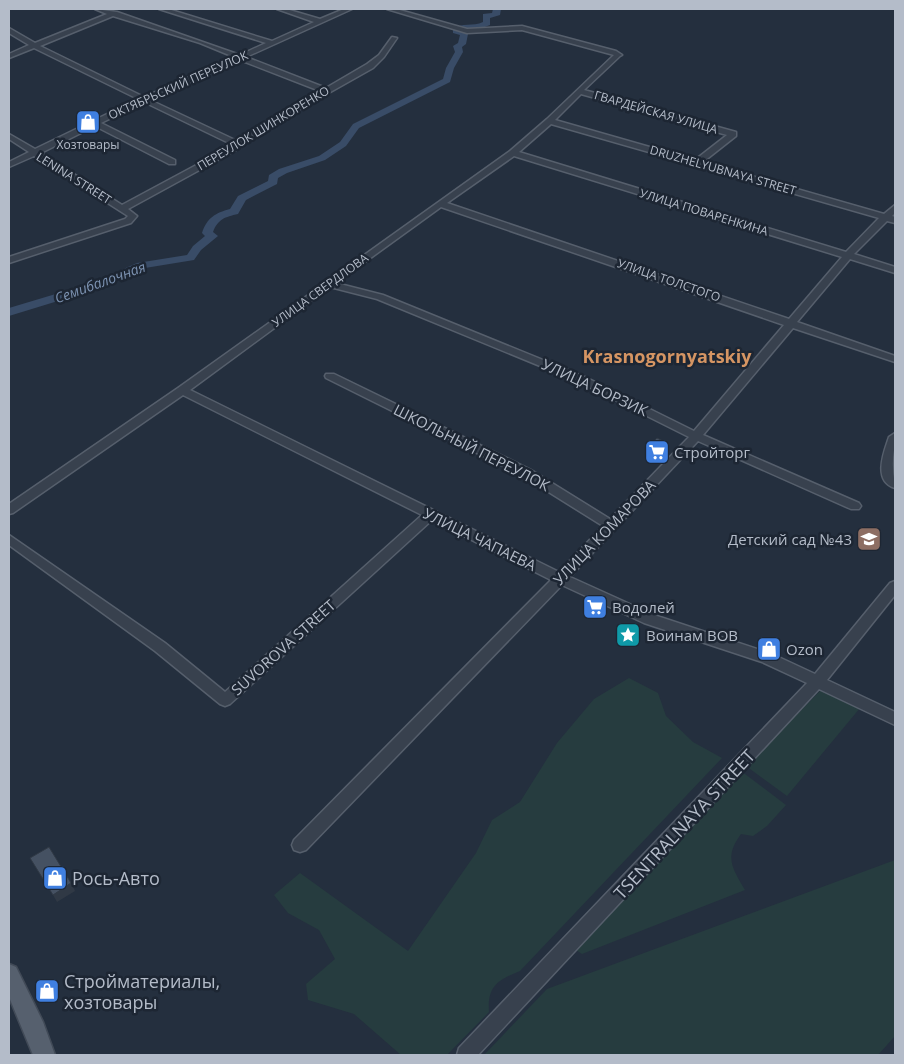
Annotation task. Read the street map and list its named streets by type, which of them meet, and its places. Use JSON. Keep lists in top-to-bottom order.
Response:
{
  "streets": {
    "street": [
      "ОКТЯБРЬСКИЙ ПЕРЕУЛОК",
      "ГВАРДЕЙСКАЯ УЛИЦА",
      "ПЕРЕУЛОК ШИНКОРЕНКО",
      "DRUZHELYUBNAYA STREET",
      "LENINA STREET",
      "УЛИЦА ПОВАРЕНКИНА",
      "УЛИЦА ТОЛСТОГО",
      "УЛИЦА СВЕРДЛОВА",
      "УЛИЦА БОРЗИК",
      "ШКОЛЬНЫЙ ПЕРЕУЛОК",
      "УЛИЦА КОМАРОВА",
      "УЛИЦА ЧАПАЕВА",
      "SUVOROVA STREET",
      "TSENTRALNAYA STREET"
    ]
  },
  "crossings": [
    ["ОКТЯБРЬСКИЙ ПЕРЕУЛОК", "LENINA STREET"],
    ["ГВАРДЕЙСКАЯ УЛИЦА", "DRUZHELYUBNAYA STREET"],
    ["ГВАРДЕЙСКАЯ УЛИЦА", "УЛИЦА СВЕРДЛОВА"],
    ["ПЕРЕУЛОК ШИНКОРЕНКО", "LENINA STREET"],
    ["DRUZHELYUBNAYA STREET", "УЛИЦА СВЕРДЛОВА"],
    ["DRUZHELYUBNAYA STREET", "УЛИЦА КОМАРОВА"],
    ["УЛИЦА ПОВАРЕНКИНА", "УЛИЦА СВЕРДЛОВА"],
    ["УЛИЦА ПОВАРЕНКИНА", "УЛИЦА КОМАРОВА"],
    ["УЛИЦА ТОЛСТОГО", "УЛИЦА СВЕРДЛОВА"],
    ["УЛИЦА ТОЛСТОГО", "УЛИЦА КОМАРОВА"],
    ["УЛИЦА СВЕРДЛОВА", "УЛИЦА БОРЗИК"],
    ["УЛИЦА СВЕРДЛОВА", "УЛИЦА ЧАПАЕВА"],
    ["УЛИЦА БОРЗИК", "УЛИЦА КОМАРОВА"],
    ["ШКОЛЬНЫЙ ПЕРЕУЛОК", "УЛИЦА КОМАРОВА"],
    ["УЛИЦА КОМАРОВА", "УЛИЦА ЧАПАЕВА"],
    ["УЛИЦА ЧАПАЕВА", "SUVOROVA STREET"],
    ["УЛИЦА ЧАПАЕВА", "TSENTRALNAYA STREET"]
  ],
  "districts": ["Krasnogornyatskiy"],
  "water": ["Семибалочная"],
  "places": {
    "shop": [
      "Хозтовары",
      "Ozon",
      "Рось-Авто",
      "Стройматериалы, хозтовары"
    ],
    "supermarket": ["Стройторг", "Водолей"],
    "school or university": ["Детский сад №43"],
    "place": ["Воинам ВОВ"]
  }
}
